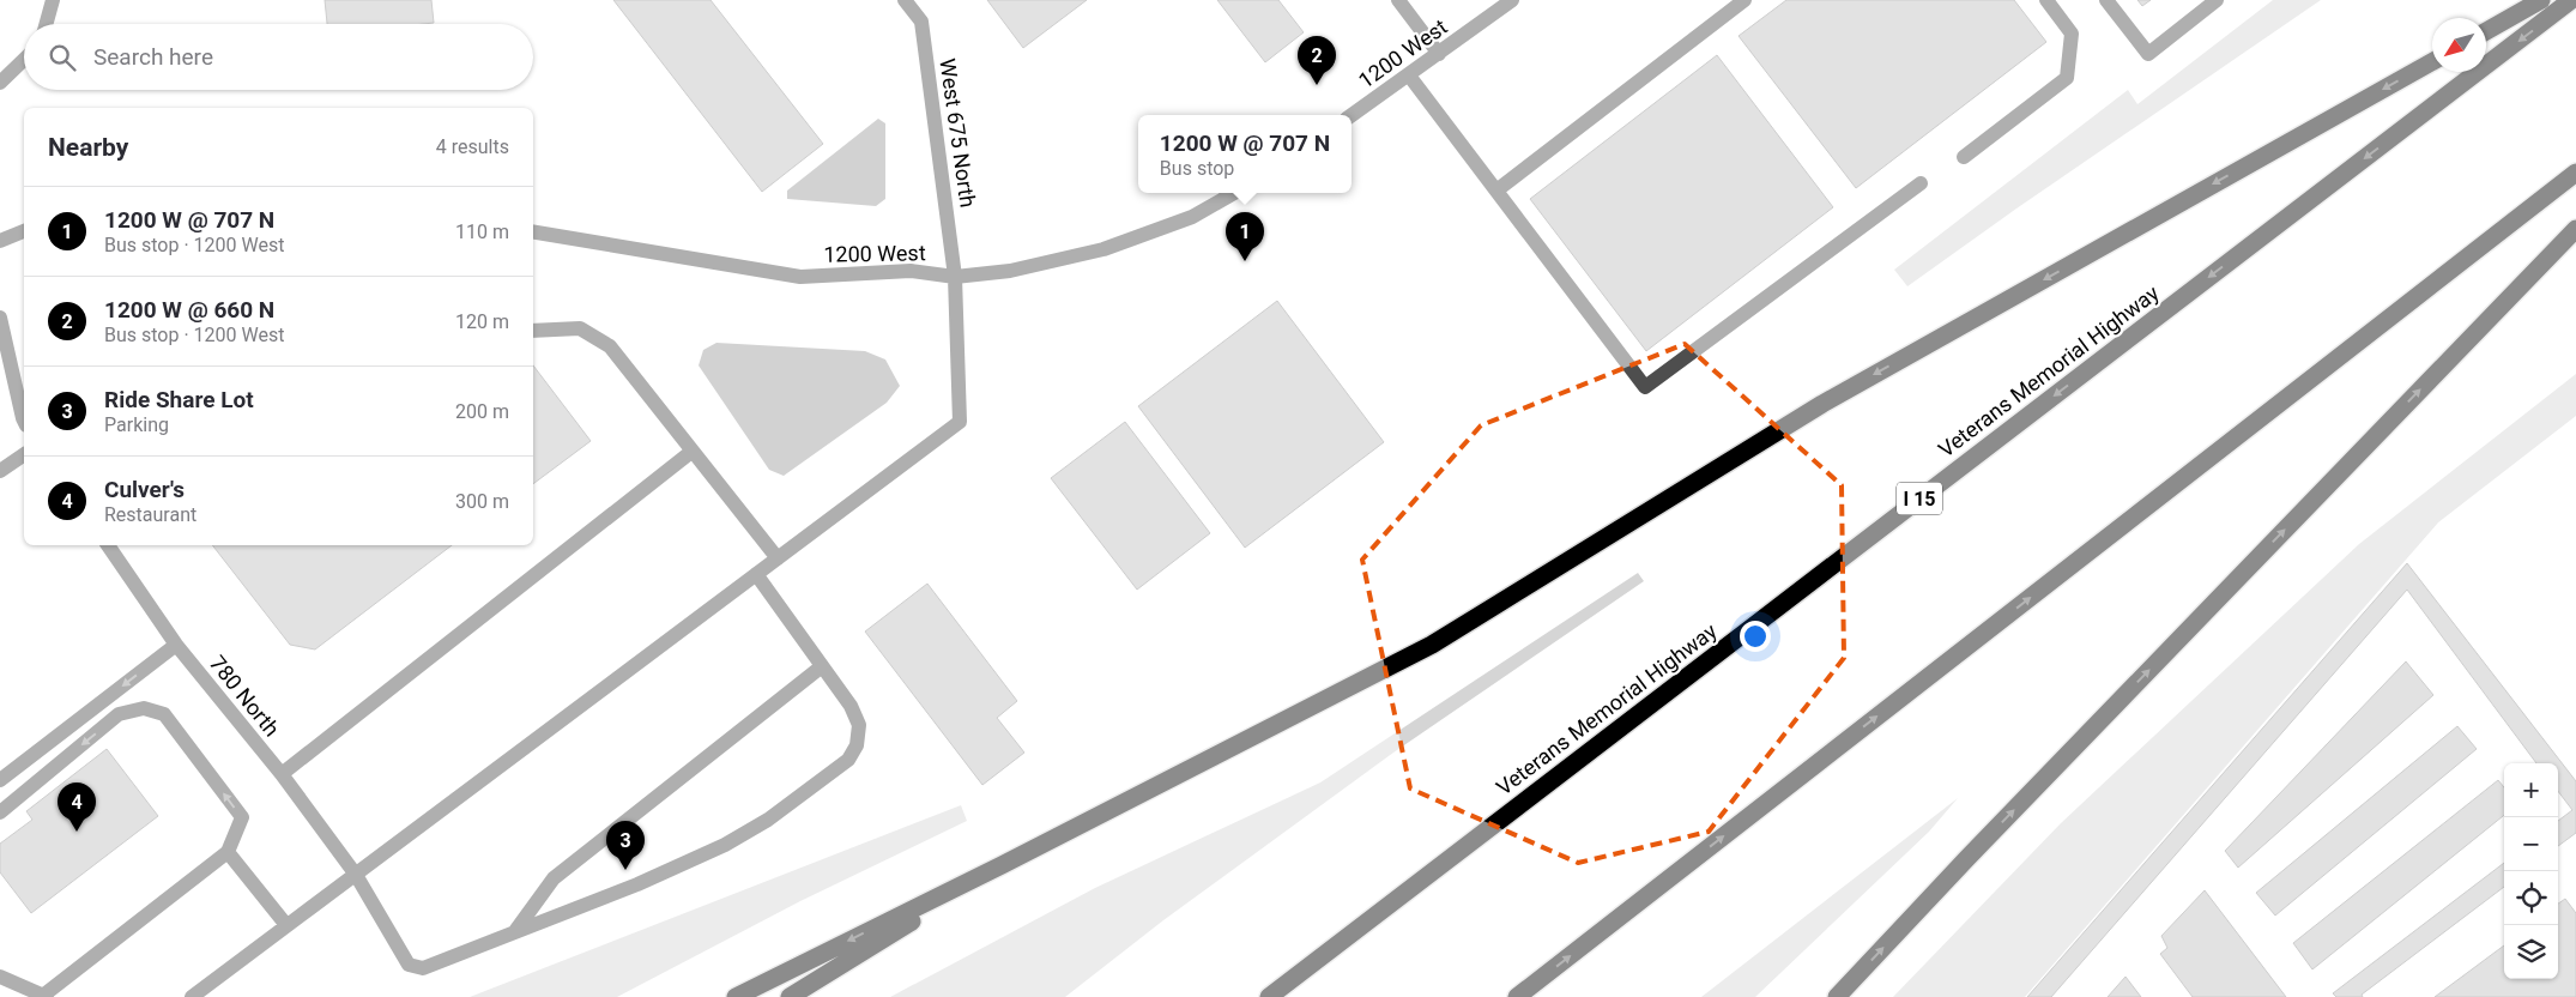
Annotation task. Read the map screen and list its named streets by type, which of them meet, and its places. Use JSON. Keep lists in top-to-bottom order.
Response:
{
  "streets": {
    "highway": ["Veterans Memorial Highway", "I 15"],
    "street": ["1200 West", "West 675 North", "780 North"]
  },
  "crossings": [
    ["1200 West", "West 675 North"]
  ],
  "north": "bottom left",
  "page": {
    "search": "Search here",
    "pins": [
      "2",
      "1",
      "4",
      "3"
    ],
    "heading": ["Nearby", "4 results"],
    "popup": ["1200 W @ 707 N", "Bus stop"],
    "list": [
      {
        "mark": "1",
        "name": "1200 W @ 707 N",
        "note": "Bus stop · 1200 West",
        "value": "110 m"
      },
      {
        "mark": "2",
        "name": "1200 W @ 660 N",
        "note": "Bus stop · 1200 West",
        "value": "120 m"
      },
      {
        "mark": "3",
        "name": "Ride Share Lot",
        "note": "Parking",
        "value": "200 m"
      },
      {
        "mark": "4",
        "name": "Culver's",
        "note": "Restaurant",
        "value": "300 m"
      }
    ],
    "map_buttons": ["+", "−"]
  }
}
